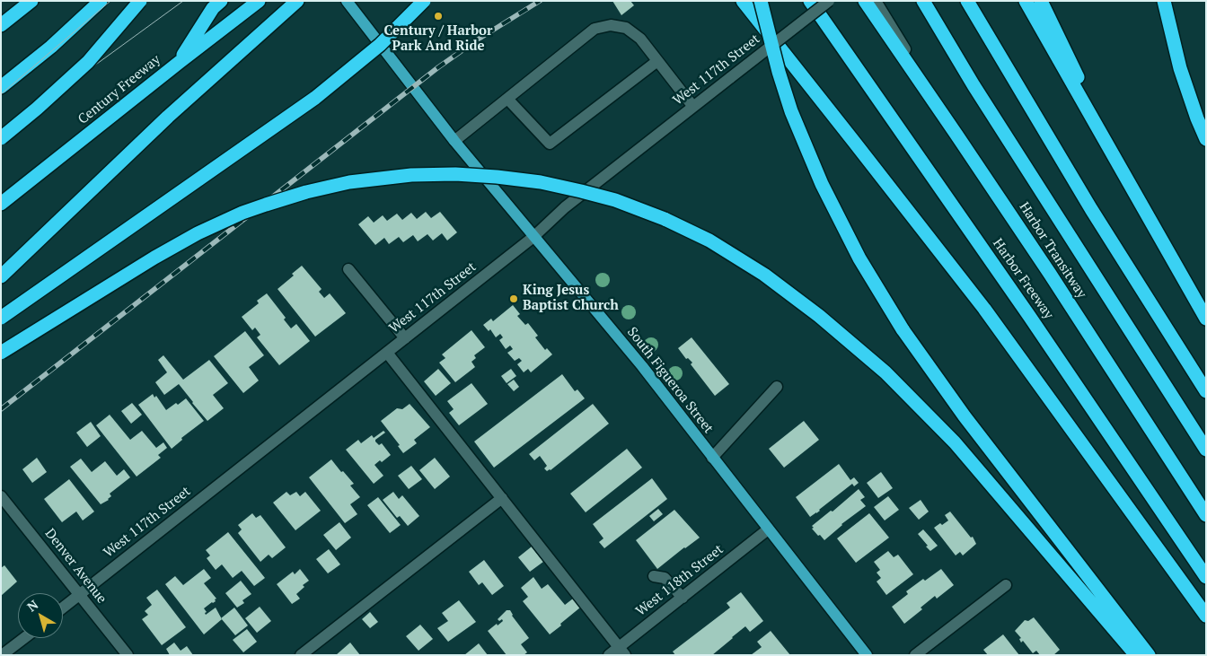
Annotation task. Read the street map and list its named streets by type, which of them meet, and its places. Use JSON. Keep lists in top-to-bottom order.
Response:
{
  "streets": {
    "highway": ["Century Freeway", "Harbor Transitway", "Harbor Freeway"],
    "main road": ["South Figueroa Street"],
    "street": ["West 117th Street", "Denver Avenue", "West 118th Street"]
  },
  "crossings": [
    ["West 117th Street", "South Figueroa Street"],
    ["West 117th Street", "Denver Avenue"],
    ["South Figueroa Street", "West 118th Street"]
  ],
  "places": ["Century / Harbor Park And Ride", "King Jesus Baptist Church"],
  "north": "top left"
}
